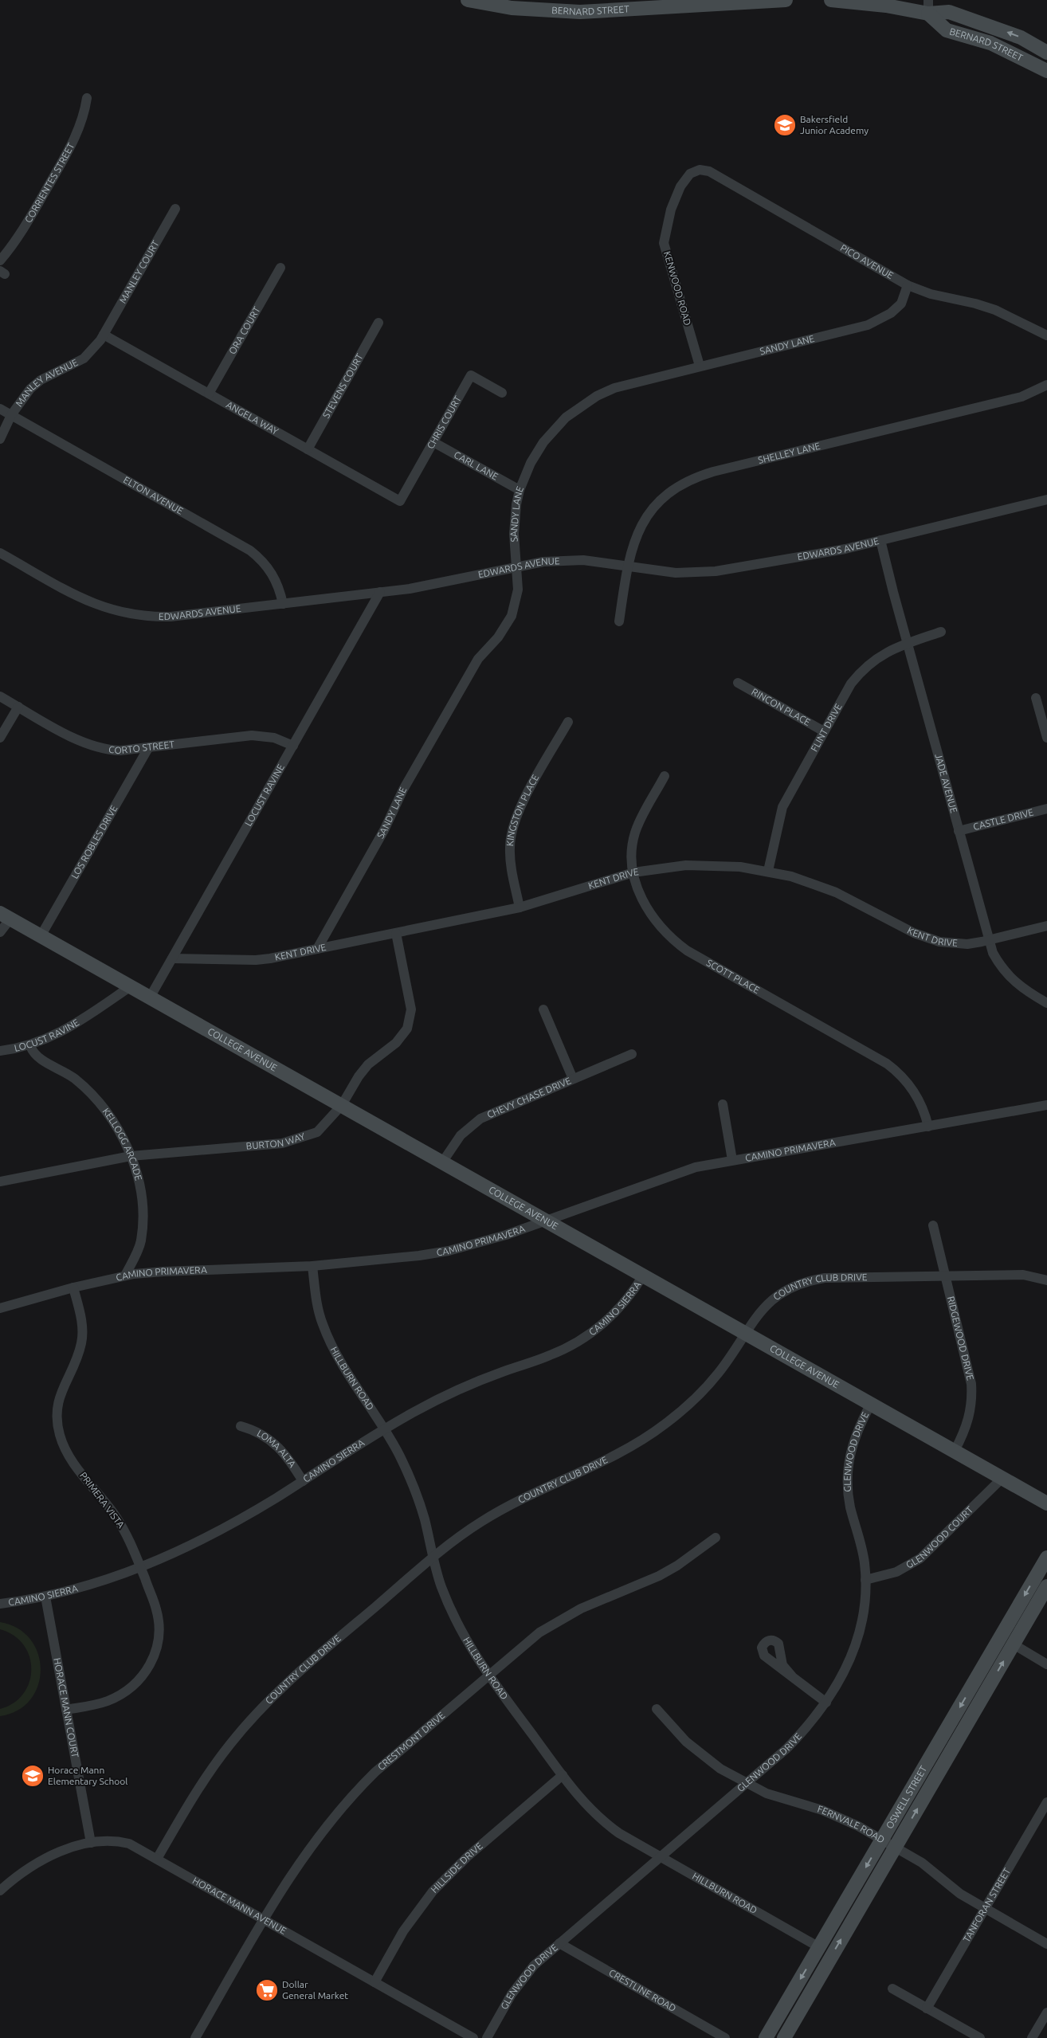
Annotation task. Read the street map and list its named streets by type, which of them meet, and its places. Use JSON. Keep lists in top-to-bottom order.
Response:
{
  "streets": {
    "street": [
      "BERNARD STREET",
      "CORRIENTES STREET",
      "PICO AVENUE",
      "MANLEY COURT",
      "KENWOOD ROAD",
      "ORA COURT",
      "SANDY LANE",
      "MANLEY AVENUE",
      "STEVENS COURT",
      "ANGELA WAY",
      "CHRIS COURT",
      "SHELLEY LANE",
      "CARL LANE",
      "ELTON AVENUE",
      "EDWARDS AVENUE",
      "RINCON PLACE",
      "FLINT DRIVE",
      "CORTO STREET",
      "JADE AVENUE",
      "LOCUST RAVINE",
      "KINGSTON PLACE",
      "CASTLE DRIVE",
      "LOS ROBLES DRIVE",
      "KENT DRIVE",
      "SCOTT PLACE",
      "COLLEGE AVENUE",
      "CHEVY CHASE DRIVE",
      "BURTON WAY",
      "KELLOGG ARCADE",
      "CAMINO PRIMAVERA",
      "COUNTRY CLUB DRIVE",
      "CAMINO SIERRA",
      "RIDGEWOOD DRIVE",
      "HILLBURN ROAD",
      "LOMA ALTA",
      "GLENWOOD DRIVE",
      "PRIMERA VISTA",
      "GLENWOOD COURT",
      "HORACE MANN COURT",
      "CRESTMONT DRIVE",
      "OSWELL STREET",
      "FERNVALE ROAD",
      "HILLSIDE DRIVE",
      "TANFORAN STREET",
      "HORACE MANN AVENUE",
      "CRESTLINE ROAD"
    ]
  },
  "crossings": [
    ["PICO AVENUE", "KENWOOD ROAD"],
    ["PICO AVENUE", "SANDY LANE"],
    ["MANLEY COURT", "MANLEY AVENUE"],
    ["MANLEY COURT", "ANGELA WAY"],
    ["KENWOOD ROAD", "SANDY LANE"],
    ["ORA COURT", "ANGELA WAY"],
    ["SANDY LANE", "CARL LANE"],
    ["SANDY LANE", "EDWARDS AVENUE"],
    ["SANDY LANE", "KENT DRIVE"],
    ["MANLEY AVENUE", "ANGELA WAY"],
    ["MANLEY AVENUE", "ELTON AVENUE"],
    ["STEVENS COURT", "ANGELA WAY"],
    ["ANGELA WAY", "CHRIS COURT"],
    ["CHRIS COURT", "CARL LANE"],
    ["SHELLEY LANE", "EDWARDS AVENUE"],
    ["ELTON AVENUE", "EDWARDS AVENUE"],
    ["EDWARDS AVENUE", "JADE AVENUE"],
    ["EDWARDS AVENUE", "LOCUST RAVINE"],
    ["RINCON PLACE", "FLINT DRIVE"],
    ["FLINT DRIVE", "JADE AVENUE"],
    ["FLINT DRIVE", "KENT DRIVE"],
    ["CORTO STREET", "LOCUST RAVINE"],
    ["CORTO STREET", "LOS ROBLES DRIVE"],
    ["JADE AVENUE", "CASTLE DRIVE"],
    ["JADE AVENUE", "KENT DRIVE"],
    ["LOCUST RAVINE", "KENT DRIVE"],
    ["LOCUST RAVINE", "COLLEGE AVENUE"],
    ["LOCUST RAVINE", "KELLOGG ARCADE"],
    ["KINGSTON PLACE", "KENT DRIVE"],
    ["LOS ROBLES DRIVE", "COLLEGE AVENUE"],
    ["KENT DRIVE", "SCOTT PLACE"],
    ["KENT DRIVE", "BURTON WAY"],
    ["SCOTT PLACE", "CAMINO PRIMAVERA"],
    ["COLLEGE AVENUE", "CHEVY CHASE DRIVE"],
    ["COLLEGE AVENUE", "BURTON WAY"],
    ["COLLEGE AVENUE", "CAMINO PRIMAVERA"],
    ["COLLEGE AVENUE", "COUNTRY CLUB DRIVE"],
    ["COLLEGE AVENUE", "CAMINO SIERRA"],
    ["COLLEGE AVENUE", "RIDGEWOOD DRIVE"],
    ["COLLEGE AVENUE", "GLENWOOD DRIVE"],
    ["COLLEGE AVENUE", "GLENWOOD COURT"],
    ["BURTON WAY", "KELLOGG ARCADE"],
    ["KELLOGG ARCADE", "CAMINO PRIMAVERA"],
    ["CAMINO PRIMAVERA", "HILLBURN ROAD"],
    ["CAMINO PRIMAVERA", "PRIMERA VISTA"],
    ["COUNTRY CLUB DRIVE", "RIDGEWOOD DRIVE"],
    ["COUNTRY CLUB DRIVE", "HILLBURN ROAD"],
    ["COUNTRY CLUB DRIVE", "HORACE MANN AVENUE"],
    ["CAMINO SIERRA", "HILLBURN ROAD"],
    ["CAMINO SIERRA", "LOMA ALTA"],
    ["CAMINO SIERRA", "PRIMERA VISTA"],
    ["CAMINO SIERRA", "HORACE MANN COURT"],
    ["HILLBURN ROAD", "GLENWOOD DRIVE"],
    ["HILLBURN ROAD", "CRESTMONT DRIVE"],
    ["HILLBURN ROAD", "OSWELL STREET"],
    ["HILLBURN ROAD", "HILLSIDE DRIVE"],
    ["GLENWOOD DRIVE", "GLENWOOD COURT"],
    ["GLENWOOD DRIVE", "FERNVALE ROAD"],
    ["GLENWOOD DRIVE", "CRESTLINE ROAD"],
    ["PRIMERA VISTA", "HORACE MANN COURT"],
    ["HORACE MANN COURT", "HORACE MANN AVENUE"],
    ["CRESTMONT DRIVE", "HORACE MANN AVENUE"],
    ["OSWELL STREET", "FERNVALE ROAD"],
    ["FERNVALE ROAD", "TANFORAN STREET"],
    ["HILLSIDE DRIVE", "HORACE MANN AVENUE"]
  ],
  "places": {
    "school or university": ["Bakersfield Junior Academy", "Horace Mann Elementary School"],
    "supermarket": ["Dollar General Market"]
  }
}
